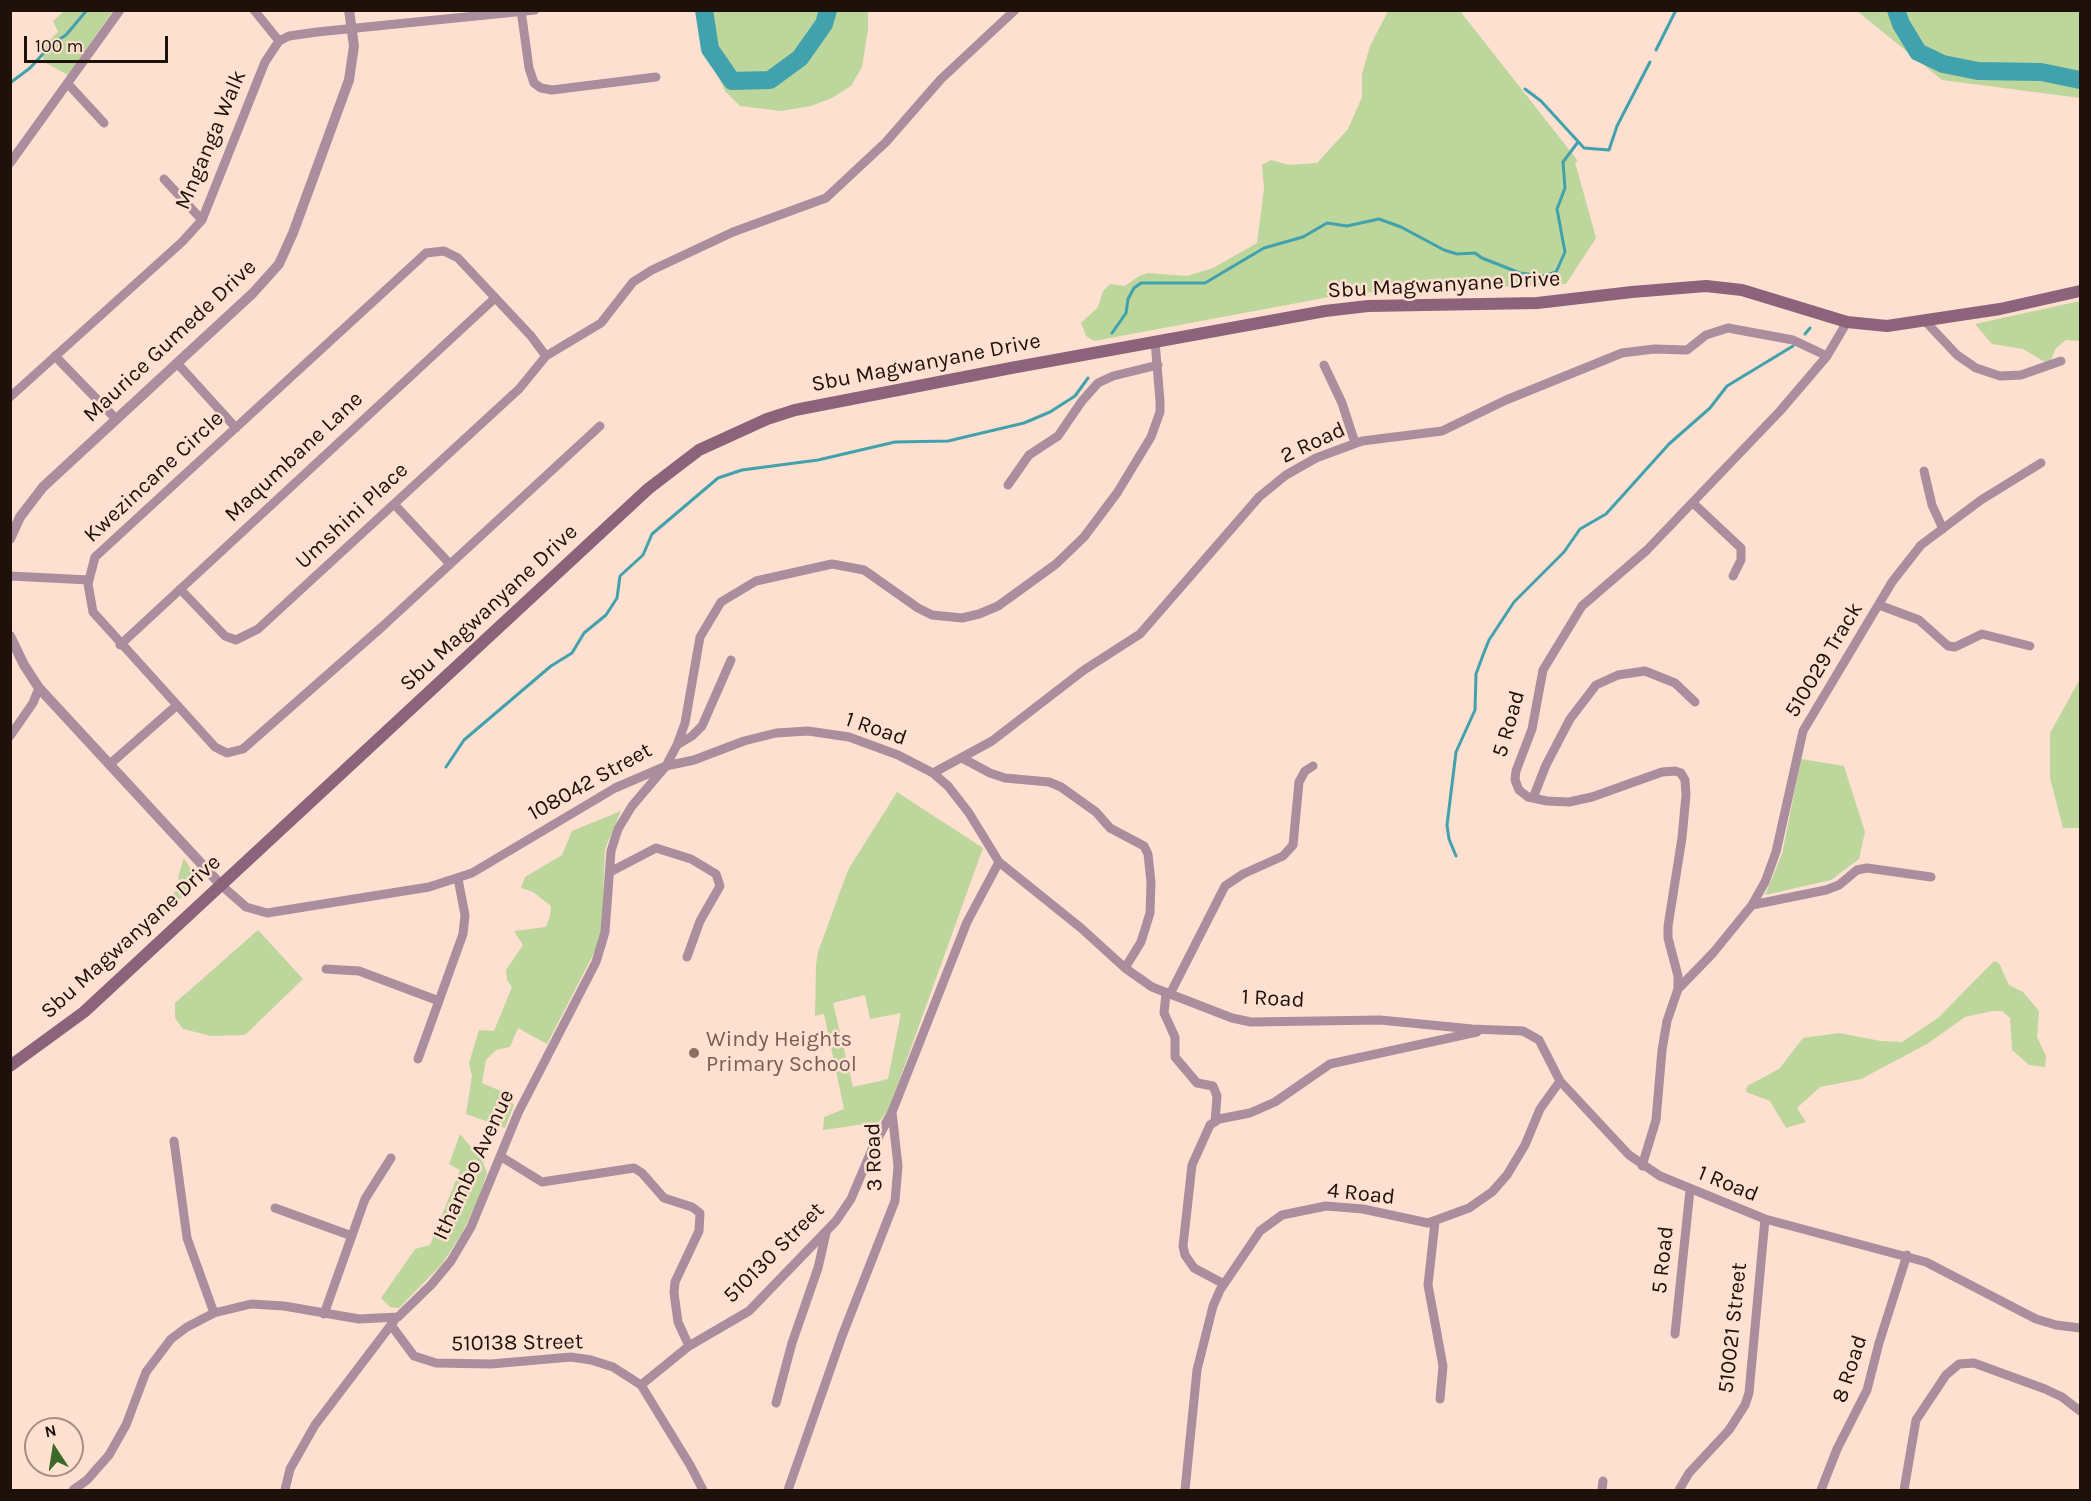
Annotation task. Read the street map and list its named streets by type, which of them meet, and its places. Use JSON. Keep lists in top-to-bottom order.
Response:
{
  "streets": {
    "main road": ["Sbu Magwanyane Drive"],
    "street": [
      "Mnganga Walk",
      "Maurice Gumede Drive",
      "2 Road",
      "Maqumbane Lane",
      "Kwezincane Circle",
      "Umshini Place",
      "510029 Track",
      "5 Road",
      "1 Road",
      "108042 Street",
      "3 Road",
      "Ithambo Avenue",
      "4 Road",
      "510130 Street",
      "510021 Street",
      "510138 Street",
      "8 Road"
    ]
  },
  "crossings": [
    ["Sbu Magwanyane Drive", "5 Road"],
    ["Sbu Magwanyane Drive", "108042 Street"],
    ["2 Road", "5 Road"],
    ["2 Road", "1 Road"],
    ["Maqumbane Lane", "Kwezincane Circle"],
    ["Maqumbane Lane", "Umshini Place"],
    ["Kwezincane Circle", "Umshini Place"],
    ["5 Road", "1 Road"],
    ["1 Road", "108042 Street"],
    ["1 Road", "3 Road"],
    ["1 Road", "Ithambo Avenue"],
    ["1 Road", "510021 Street"],
    ["1 Road", "8 Road"],
    ["108042 Street", "Ithambo Avenue"],
    ["3 Road", "510130 Street"],
    ["Ithambo Avenue", "510138 Street"],
    ["510130 Street", "510138 Street"]
  ],
  "places": ["Windy Heights Primary School"],
  "scale_bar": "100 m",
  "north": "top"
}
